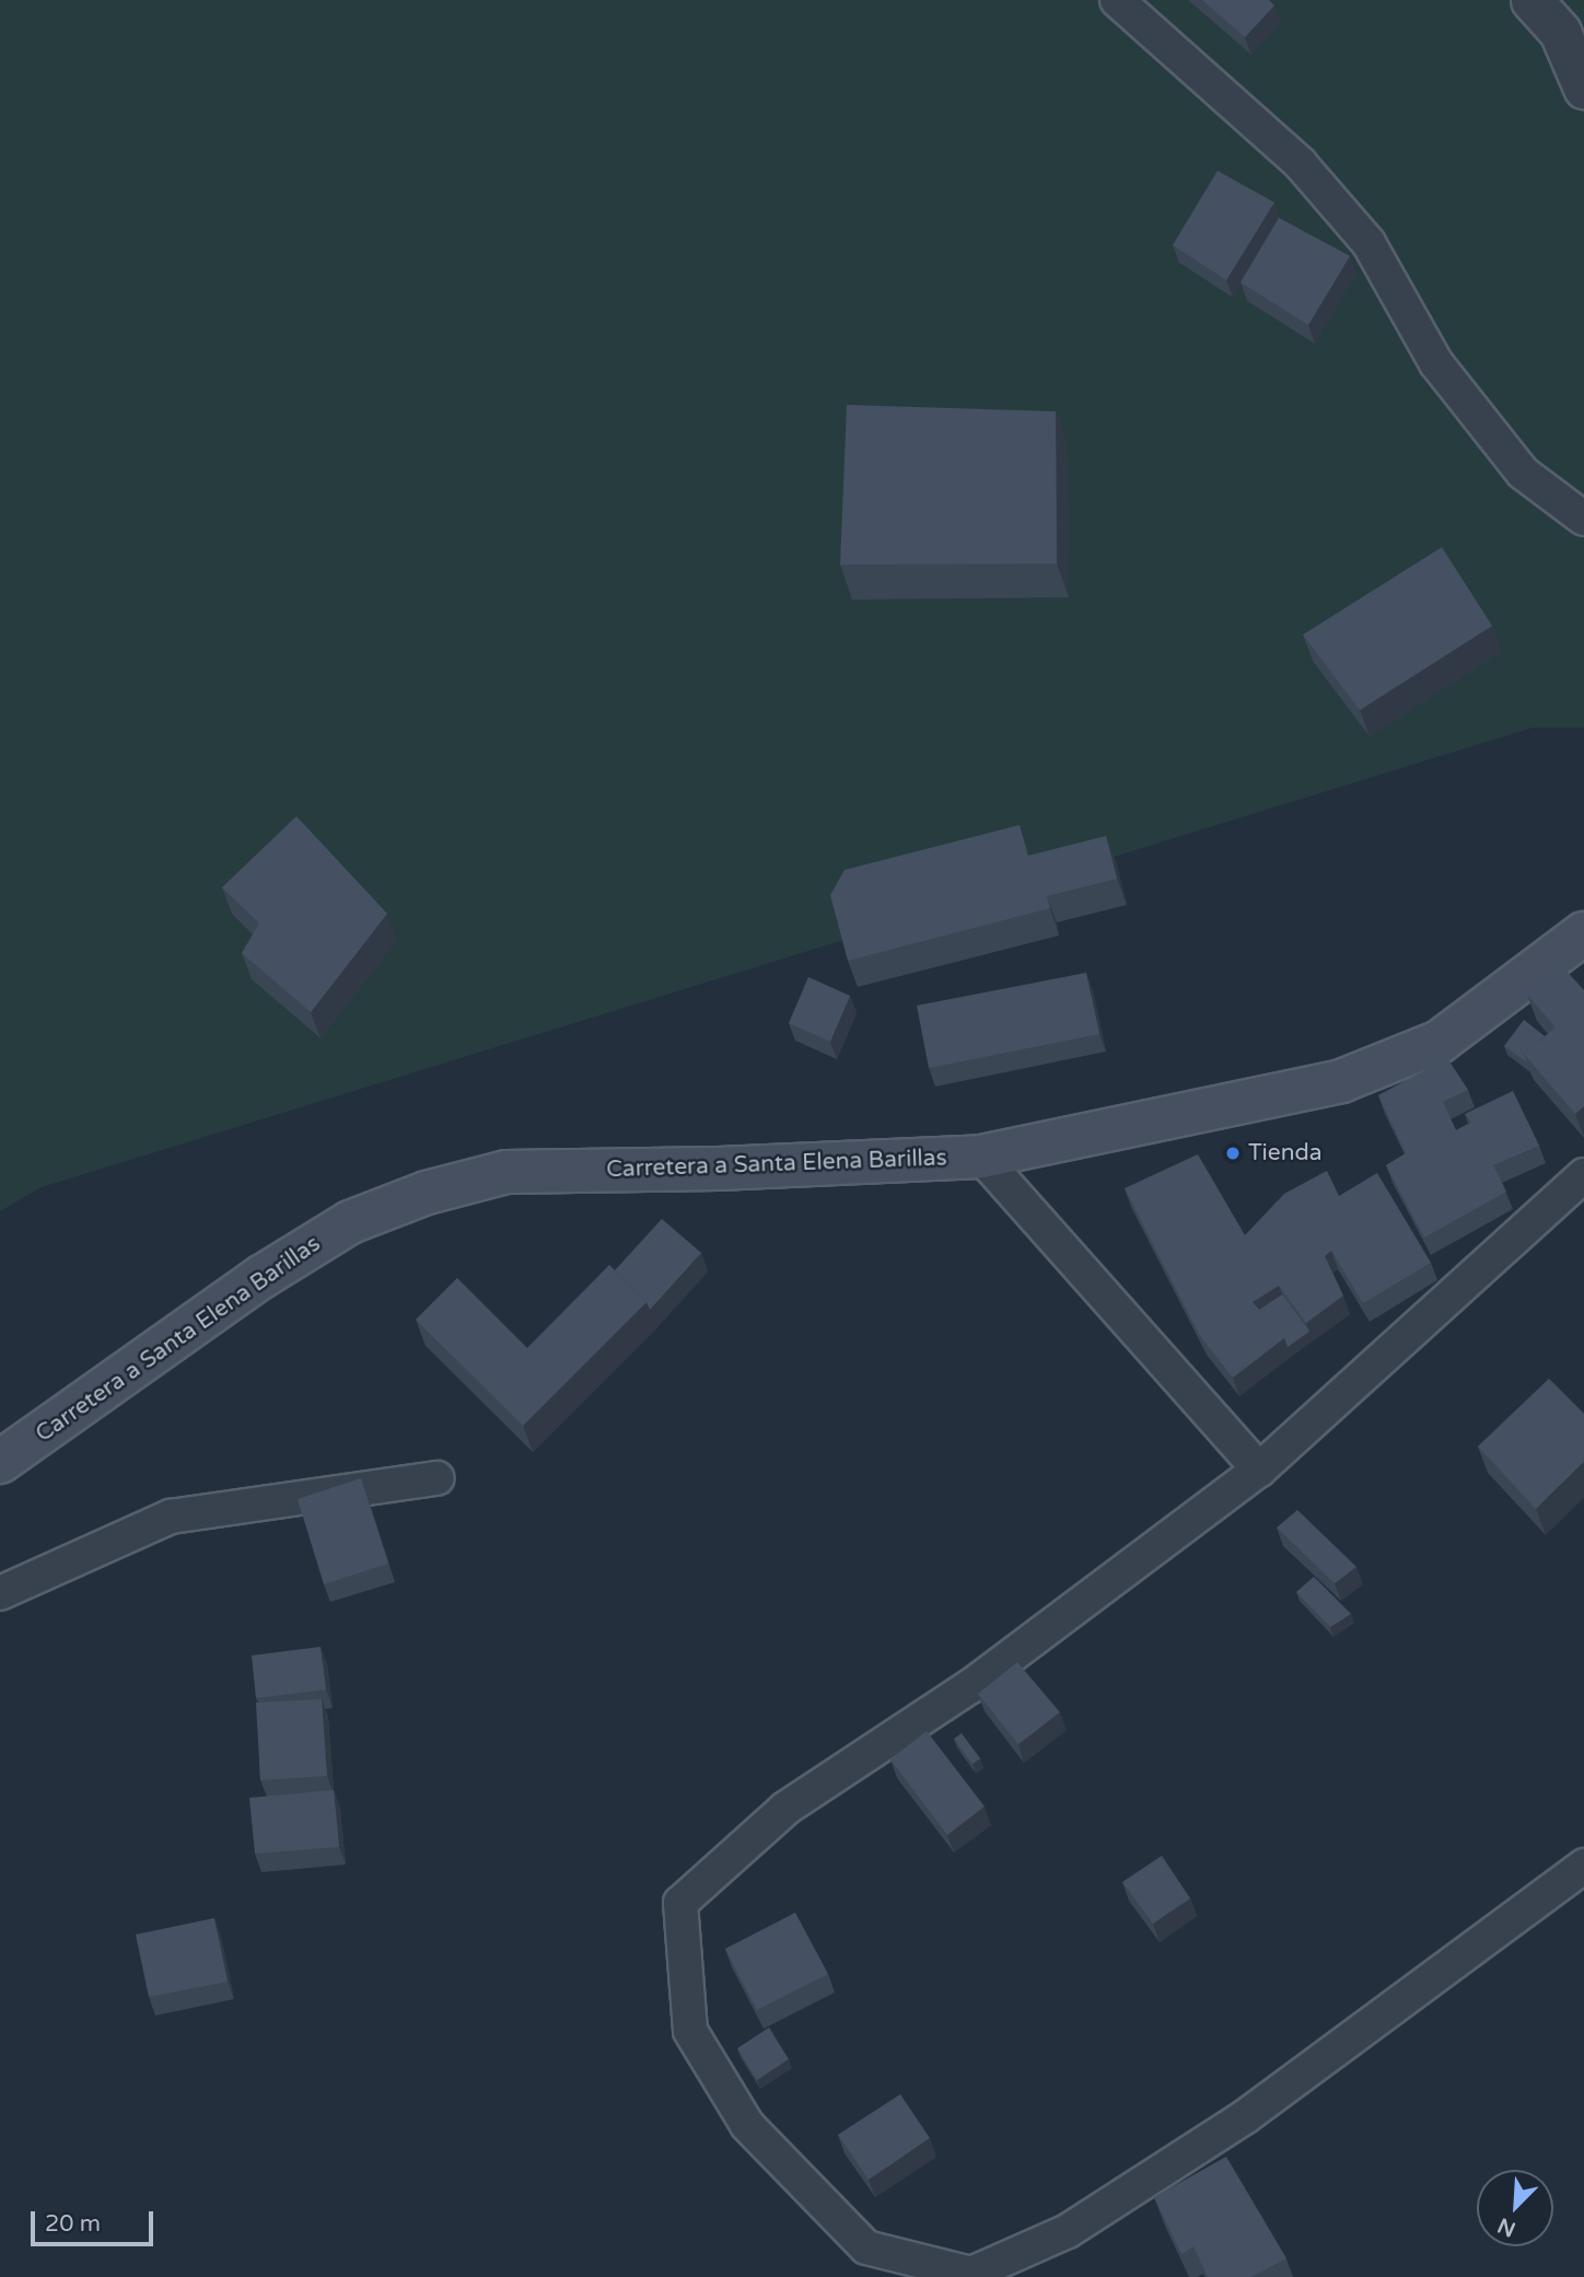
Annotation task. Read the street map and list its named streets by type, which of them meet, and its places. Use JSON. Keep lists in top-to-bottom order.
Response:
{
  "streets": {
    "main road": ["Carretera a Santa Elena Barillas"]
  },
  "places": ["Tienda"],
  "scale_bar": "20 m",
  "north": "bottom left"
}
